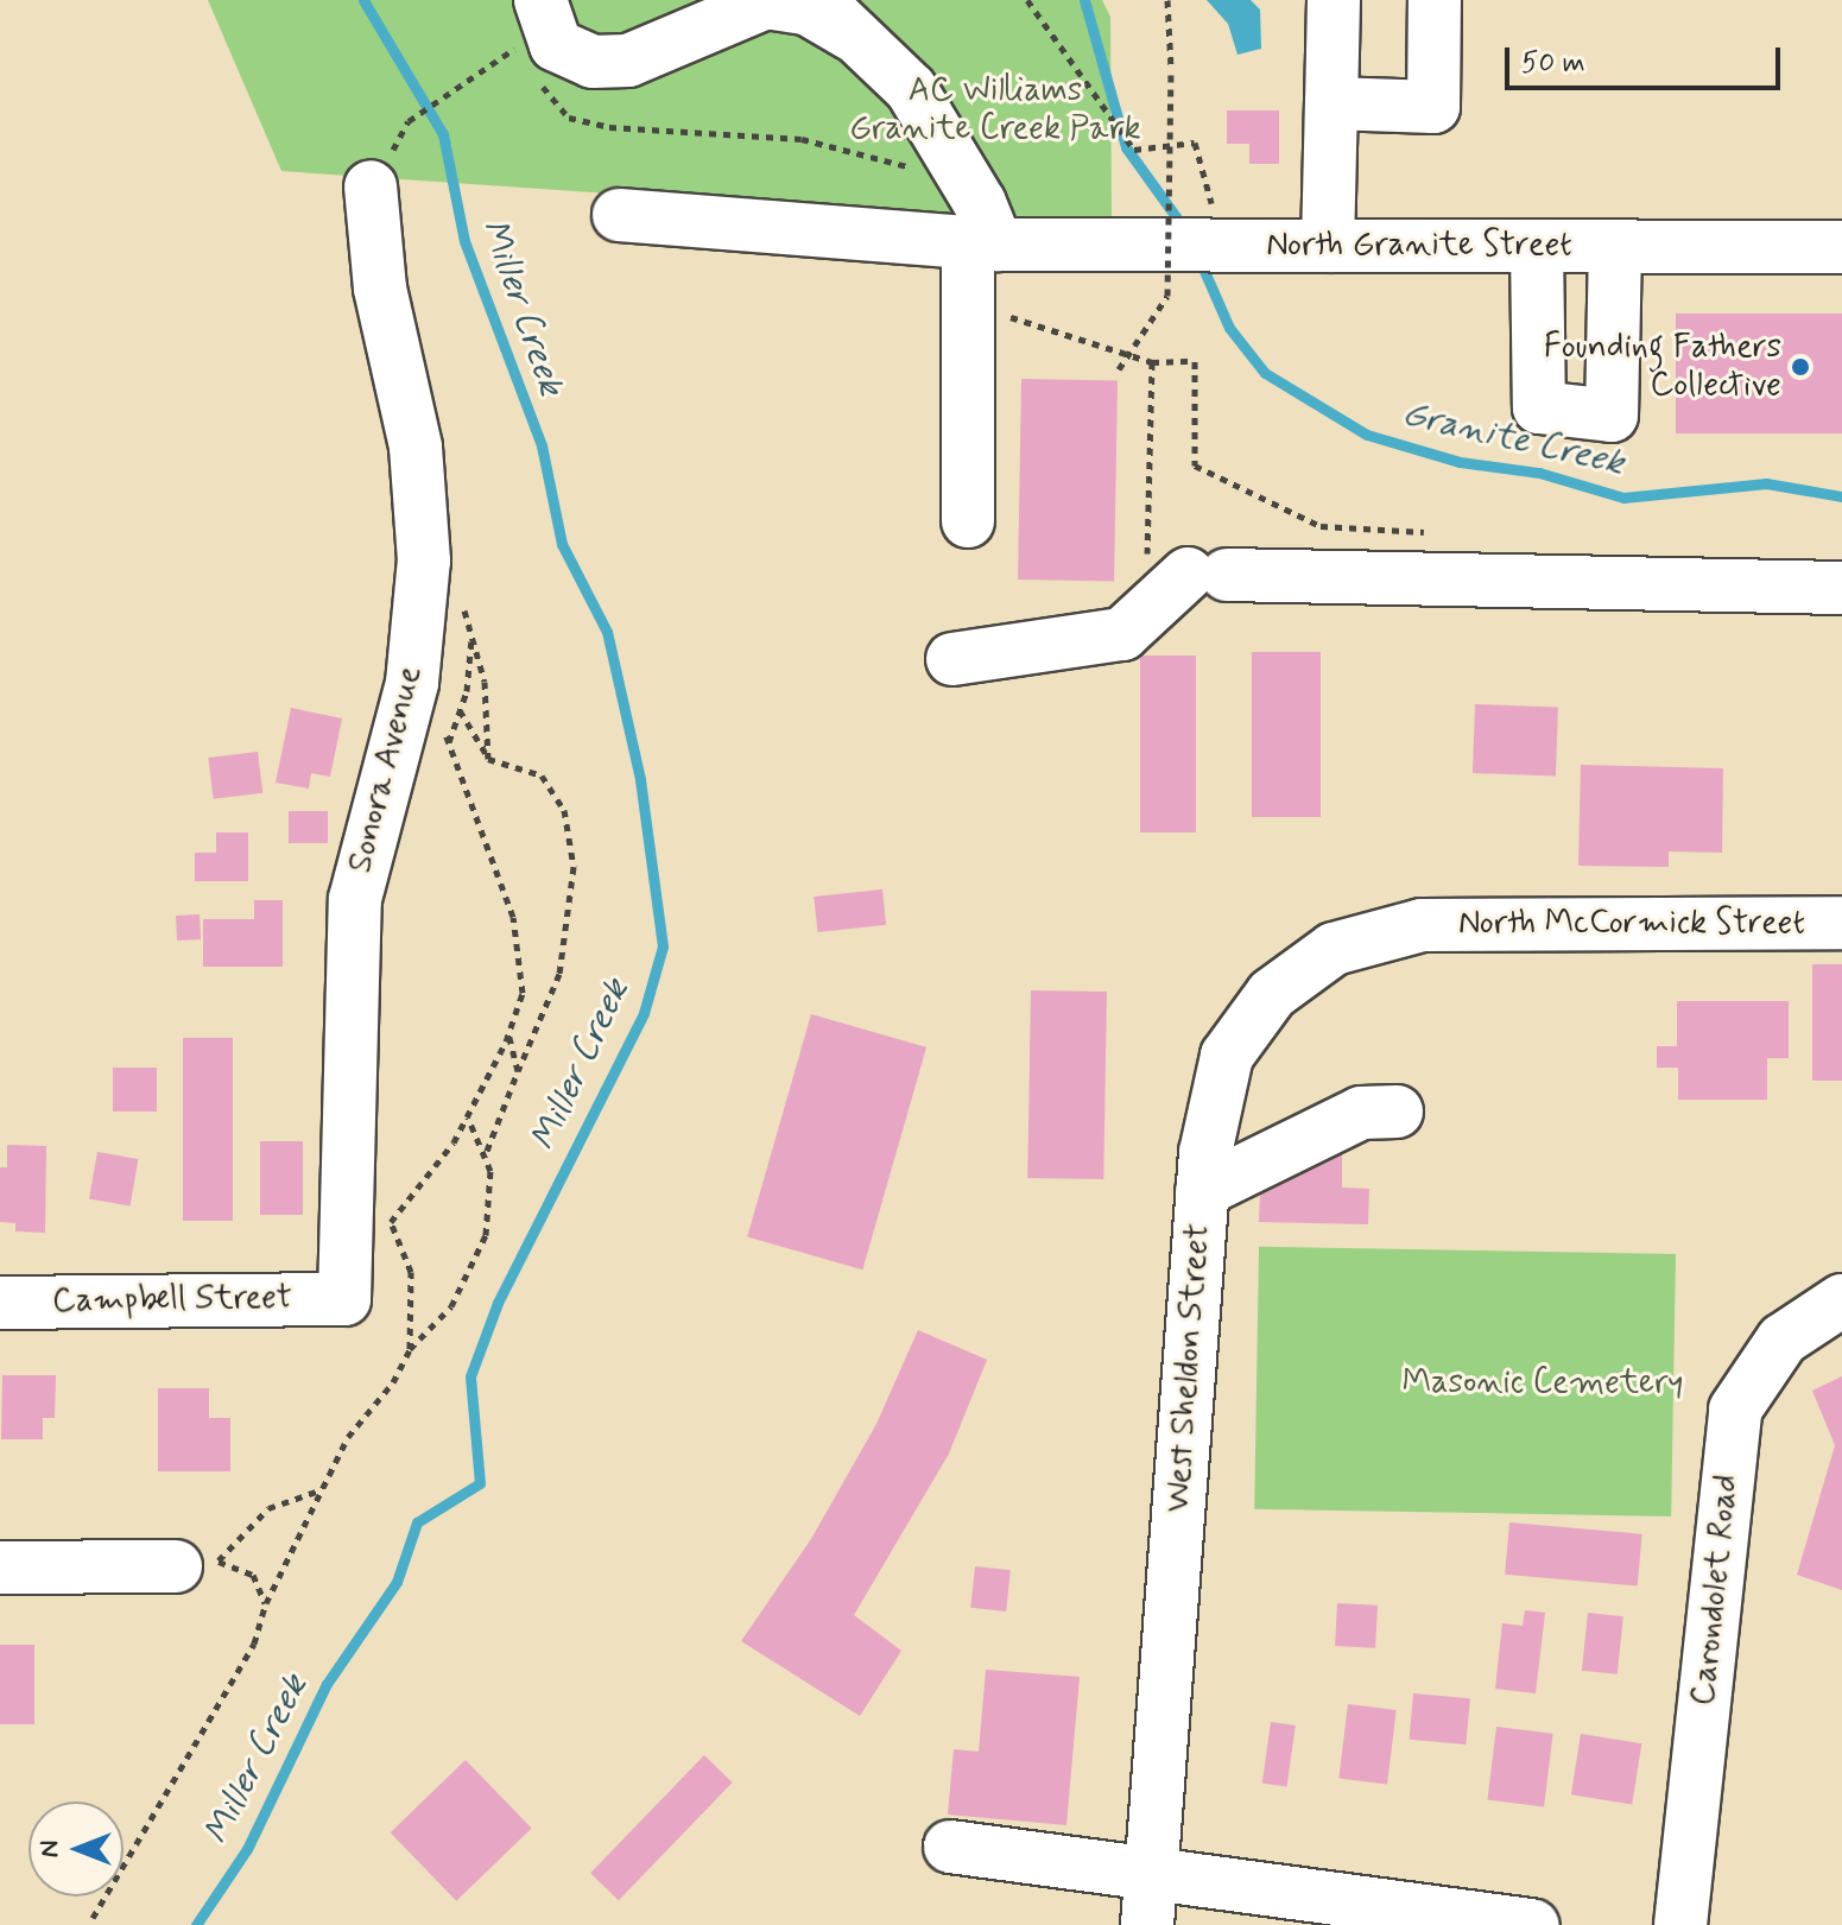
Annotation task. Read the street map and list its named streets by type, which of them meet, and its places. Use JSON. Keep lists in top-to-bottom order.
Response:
{
  "streets": {
    "street": [
      "North Granite Street",
      "Sonora Avenue",
      "North McCormick Street",
      "Campbell Street",
      "West Sheldon Street",
      "Carondolet Road"
    ]
  },
  "crossings": [
    ["Sonora Avenue", "Campbell Street"],
    ["North McCormick Street", "West Sheldon Street"]
  ],
  "water": ["Miller Creek", "Granite Creek"],
  "parks": ["AC Williams Granite Creek Park", "Masonic Cemetery"],
  "places": ["Founding Fathers Collective"],
  "scale_bar": "50 m",
  "north": "left"
}
